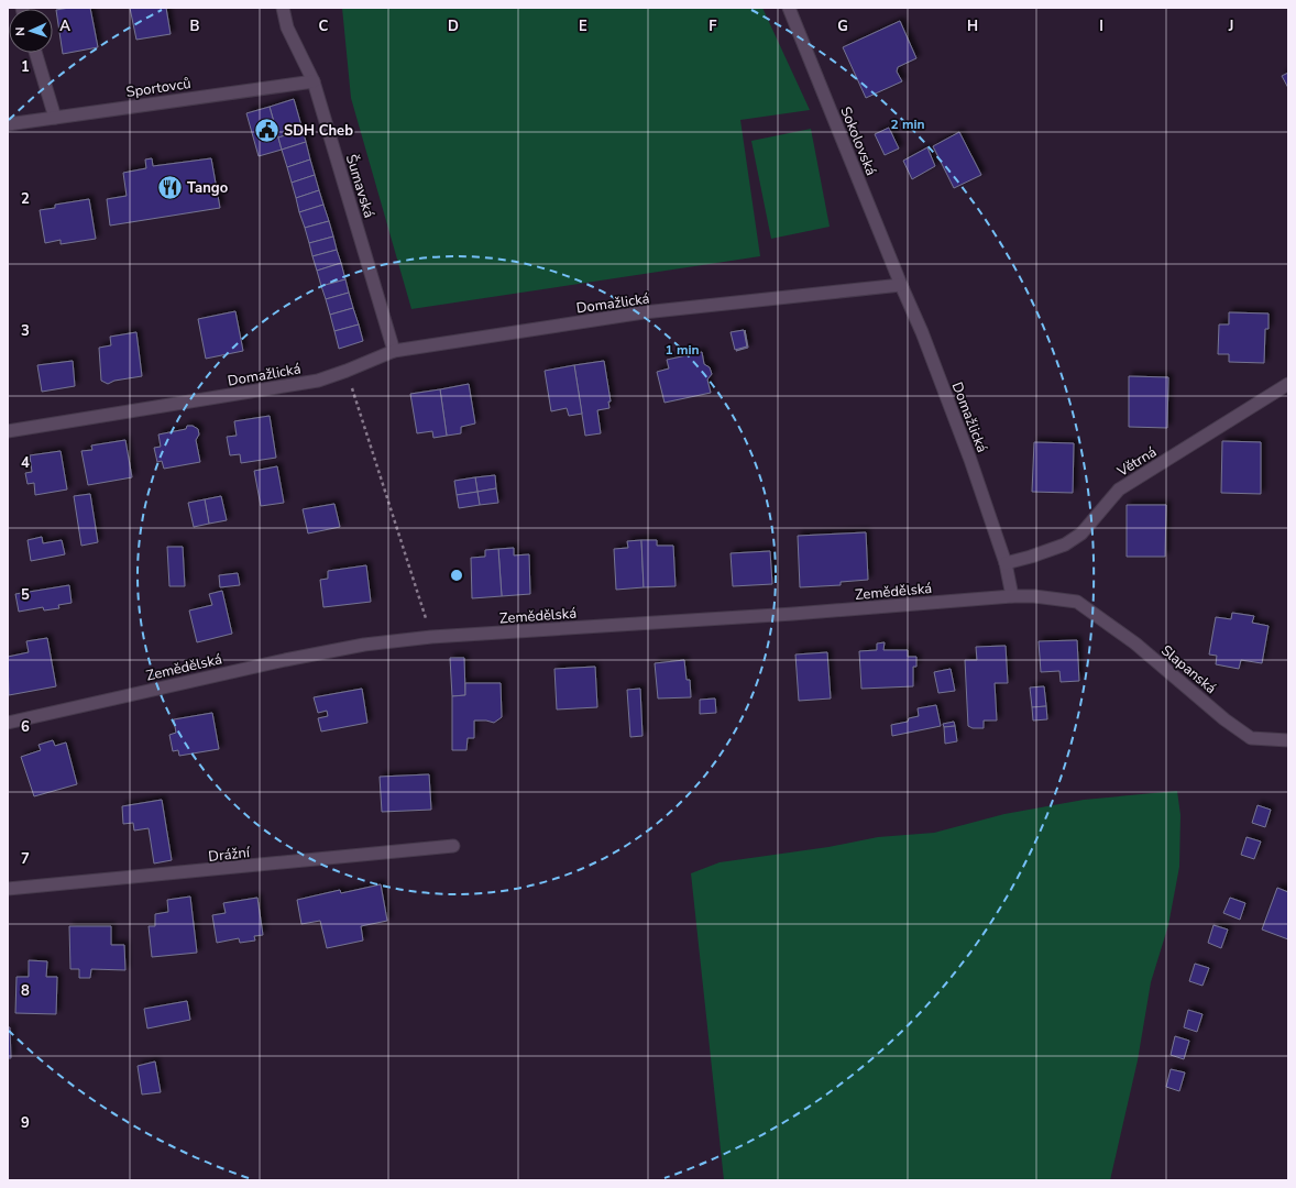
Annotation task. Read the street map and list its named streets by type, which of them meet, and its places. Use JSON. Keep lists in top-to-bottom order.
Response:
{
  "streets": {
    "street": [
      "Sportovců",
      "Sokolovská",
      "Šumavská",
      "Domažlická",
      "Větrná",
      "Zemědělská",
      "Slapanská",
      "Drážní"
    ]
  },
  "crossings": [
    ["Sportovců", "Šumavská"],
    ["Sokolovská", "Domažlická"],
    ["Šumavská", "Domažlická"],
    ["Domažlická", "Větrná"],
    ["Domažlická", "Zemědělská"],
    ["Zemědělská", "Slapanská"]
  ],
  "places": {
    "public building": ["SDH Cheb"],
    "restaurant": ["Tango"]
  },
  "north": "left",
  "grid": {
    "columns": [
      "A",
      "B",
      "C",
      "D",
      "E",
      "F",
      "G",
      "H",
      "I",
      "J"
    ],
    "rows": [
      "1",
      "2",
      "3",
      "4",
      "5",
      "6",
      "7",
      "8",
      "9"
    ]
  },
  "rings": ["2 min", "1 min"]
}
